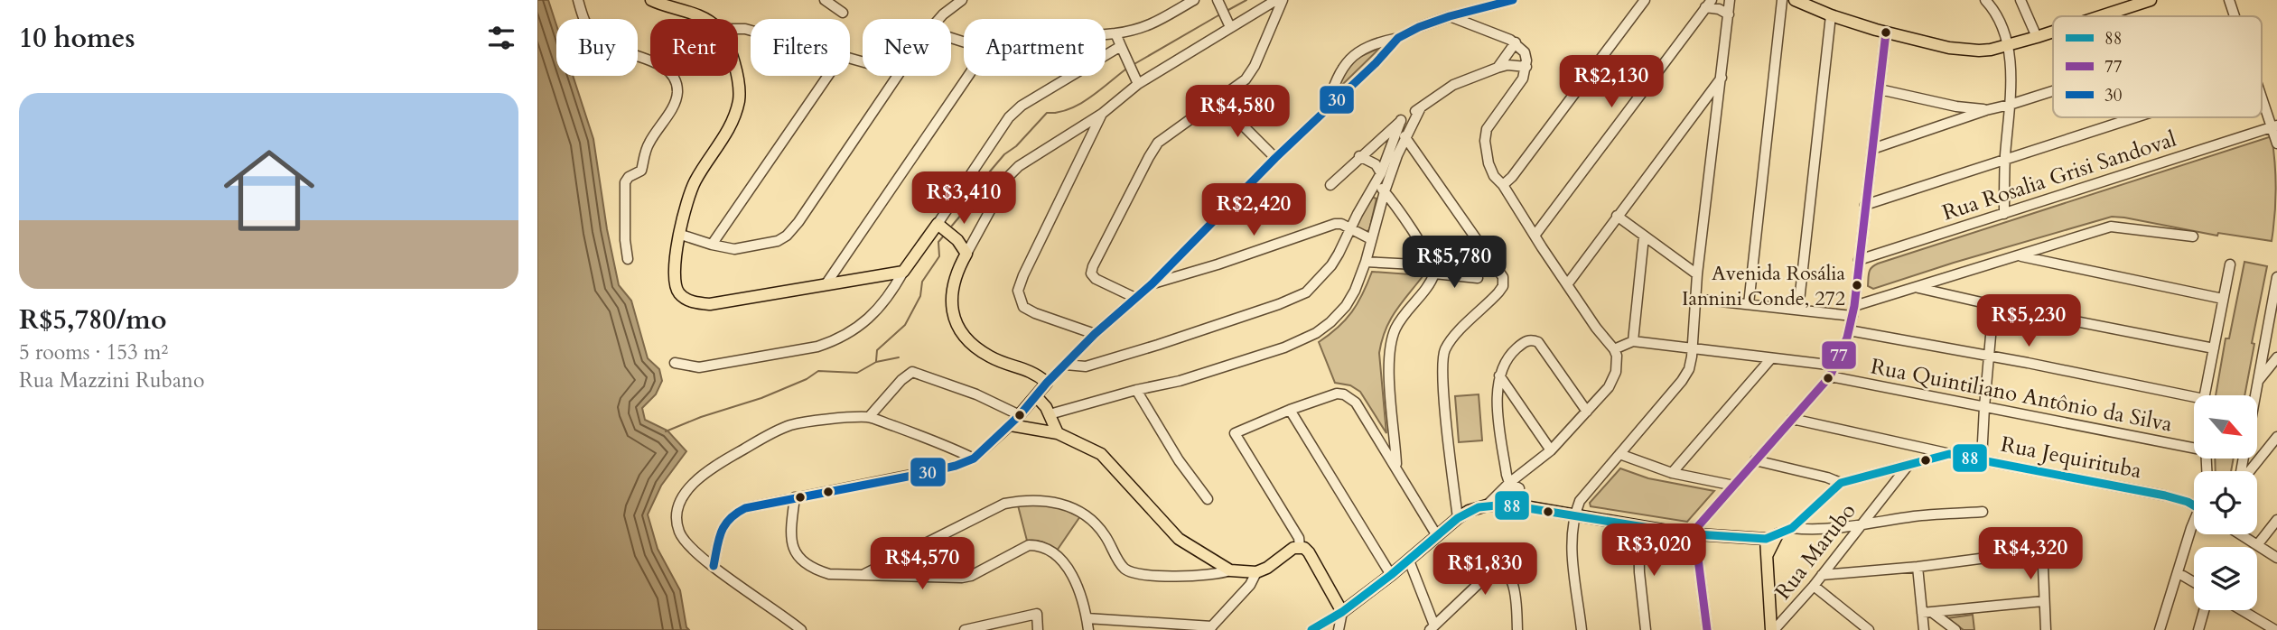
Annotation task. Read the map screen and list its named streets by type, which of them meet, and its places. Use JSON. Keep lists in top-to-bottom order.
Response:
{
  "streets": {
    "main road": ["Rua Jequirituba"],
    "street": ["Rua Rosalia Grisi Sandoval", "Rua Quintiliano Antônio da Silva", "Rua Marubo"]
  },
  "crossings": [
    ["Rua Jequirituba", "Rua Marubo"]
  ],
  "places": ["Avenida Rosália Iannini Conde, 272"],
  "lines": ["transit line 30", "transit line 77", "transit line 88"],
  "legend": ["88", "77", "30"],
  "north": "bottom right",
  "page": {
    "heading": "10 homes",
    "chip": [
      "Buy",
      "Rent",
      "Filters",
      "New",
      "Apartment"
    ],
    "price": [
      "R$2,130",
      "R$4,580",
      "R$3,410",
      "R$2,420",
      "R$5,780",
      "R$5,230",
      "R$3,020",
      "R$4,320",
      "R$4,570",
      "R$1,830"
    ],
    "list": [
      {
        "name": "R$5,780/mo",
        "note": "5 rooms · 153 m² · Rua Mazzini Rubano"
      }
    ]
  }
}
